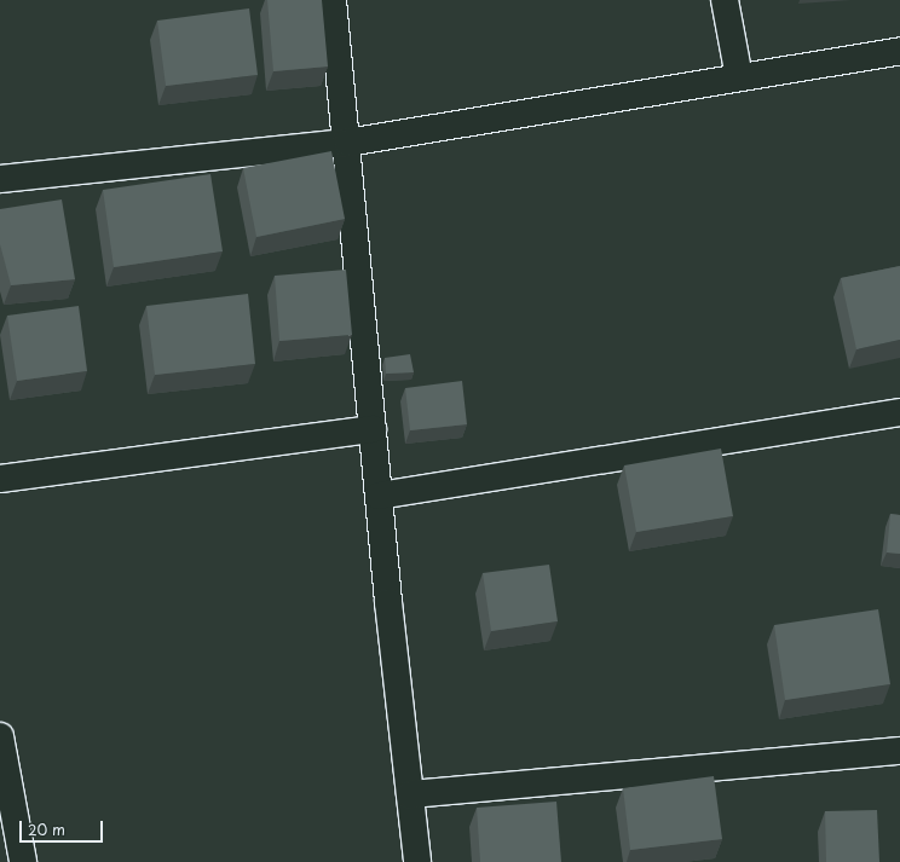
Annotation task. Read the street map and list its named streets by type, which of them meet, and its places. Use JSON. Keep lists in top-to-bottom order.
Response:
{
  "scale_bar": "20 m"
}
